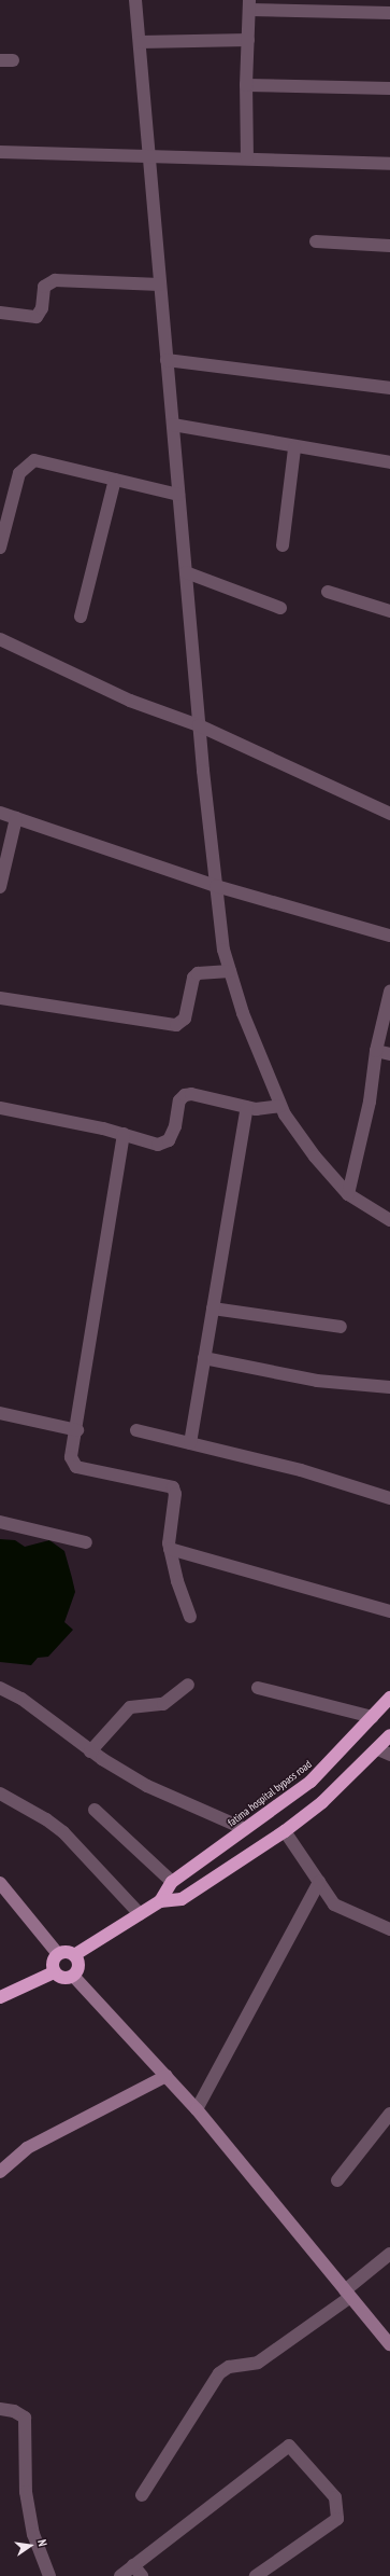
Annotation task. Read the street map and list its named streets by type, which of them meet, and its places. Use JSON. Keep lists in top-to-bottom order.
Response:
{
  "streets": {
    "highway": ["fatima hospital bypass road"]
  },
  "north": "right"
}
